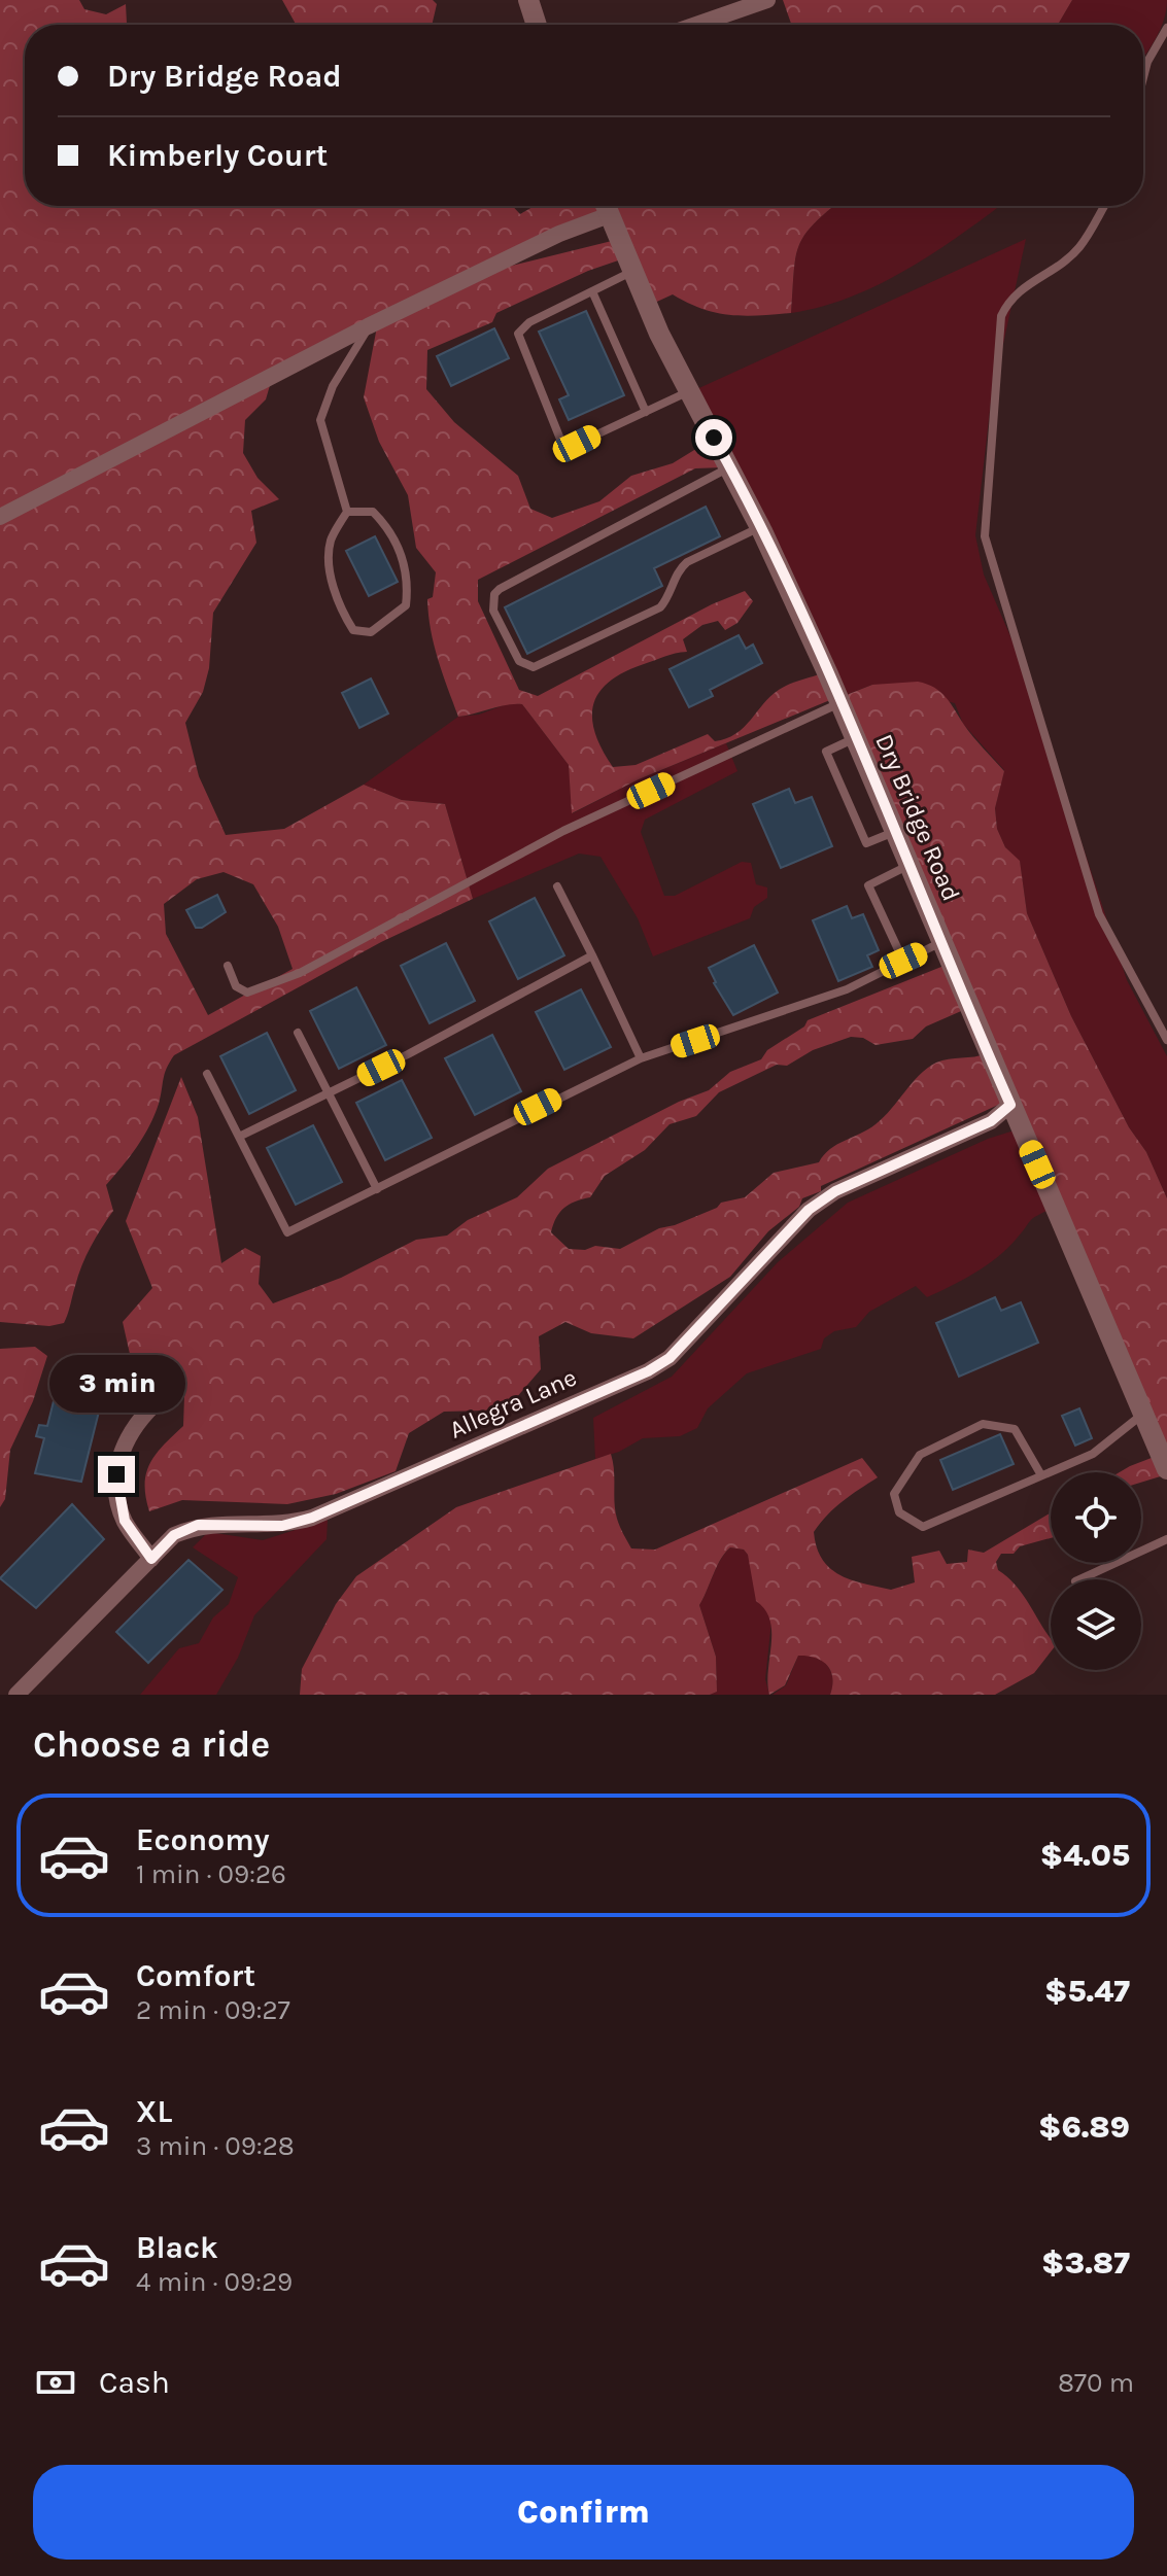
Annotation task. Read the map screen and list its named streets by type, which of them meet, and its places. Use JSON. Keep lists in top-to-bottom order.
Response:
{
  "streets": {
    "street": ["Dry Bridge Road", "Allegra Lane"]
  },
  "crossings": [
    ["Dry Bridge Road", "Allegra Lane"]
  ],
  "page": {
    "banner": ["Dry Bridge Road", "Kimberly Court"],
    "bubble": "3 min",
    "heading": "Choose a ride",
    "list": [
      {
        "name": "Economy",
        "note": "1 min · 09:26",
        "value": "$4.05"
      },
      {
        "name": "Comfort",
        "note": "2 min · 09:27",
        "value": "$5.47"
      },
      {
        "name": "XL",
        "note": "3 min · 09:28",
        "value": "$6.89"
      },
      {
        "name": "Black",
        "note": "4 min · 09:29",
        "value": "$3.87"
      }
    ],
    "pay": ["Cash", "870 m"],
    "buttons": "Confirm"
  }
}
